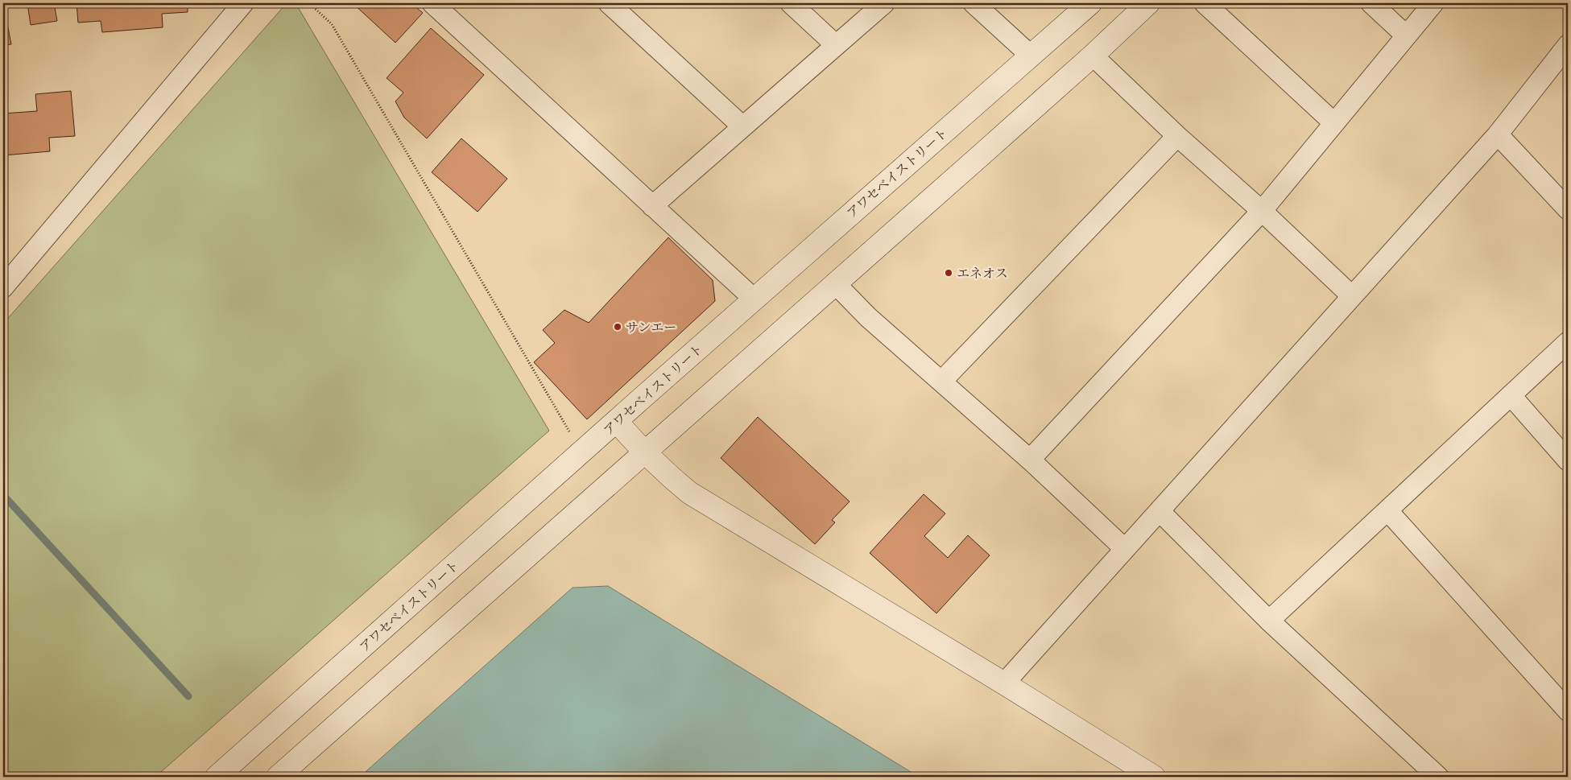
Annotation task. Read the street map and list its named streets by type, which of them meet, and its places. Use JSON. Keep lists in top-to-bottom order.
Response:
{
  "streets": {
    "main road": ["アワセベイストリート"]
  },
  "places": ["エネオス", "サンエー"]
}
